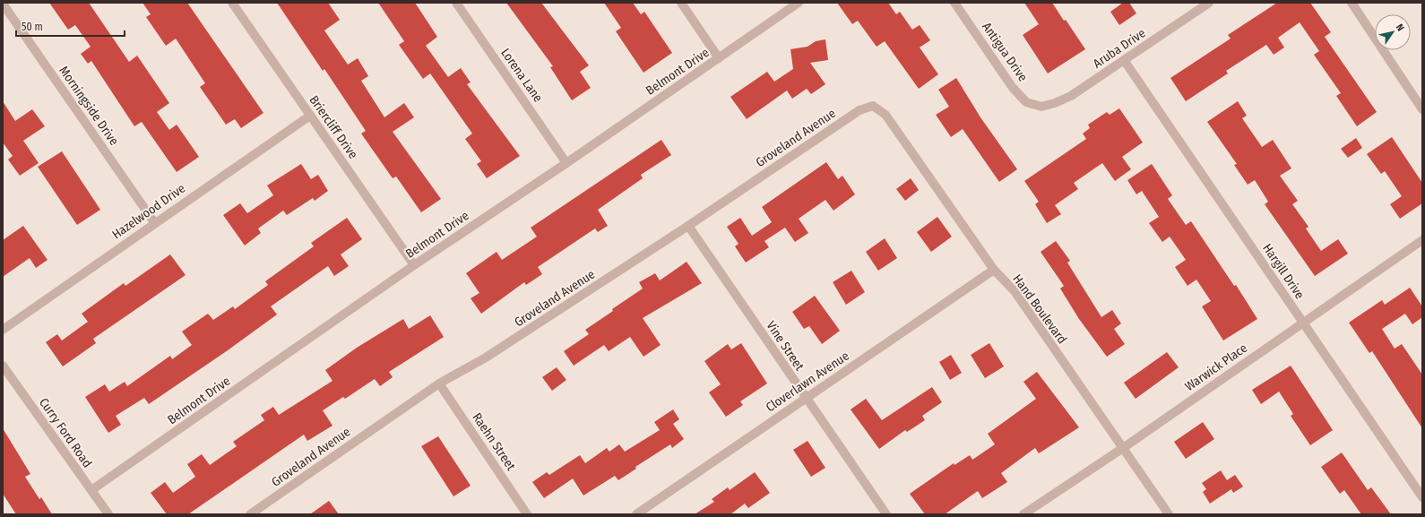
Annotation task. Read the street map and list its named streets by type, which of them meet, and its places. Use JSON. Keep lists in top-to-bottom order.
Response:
{
  "streets": {
    "street": [
      "Aruba Drive",
      "Antigua Drive",
      "Belmont Drive",
      "Lorena Lane",
      "Morningside Drive",
      "Briercliff Drive",
      "Groveland Avenue",
      "Hazelwood Drive",
      "Hargill Drive",
      "Hand Boulevard",
      "Vine Street",
      "Warwick Place",
      "Cloverlawn Avenue",
      "Curry Ford Road",
      "Raehn Street"
    ]
  },
  "crossings": [
    ["Aruba Drive", "Antigua Drive"],
    ["Aruba Drive", "Hargill Drive"],
    ["Belmont Drive", "Lorena Lane"],
    ["Belmont Drive", "Briercliff Drive"],
    ["Belmont Drive", "Curry Ford Road"],
    ["Morningside Drive", "Hazelwood Drive"],
    ["Briercliff Drive", "Hazelwood Drive"],
    ["Groveland Avenue", "Hand Boulevard"],
    ["Groveland Avenue", "Vine Street"],
    ["Groveland Avenue", "Raehn Street"],
    ["Hargill Drive", "Warwick Place"],
    ["Hand Boulevard", "Warwick Place"],
    ["Hand Boulevard", "Cloverlawn Avenue"],
    ["Vine Street", "Cloverlawn Avenue"]
  ],
  "scale_bar": "50 m",
  "north": "top right"
}
